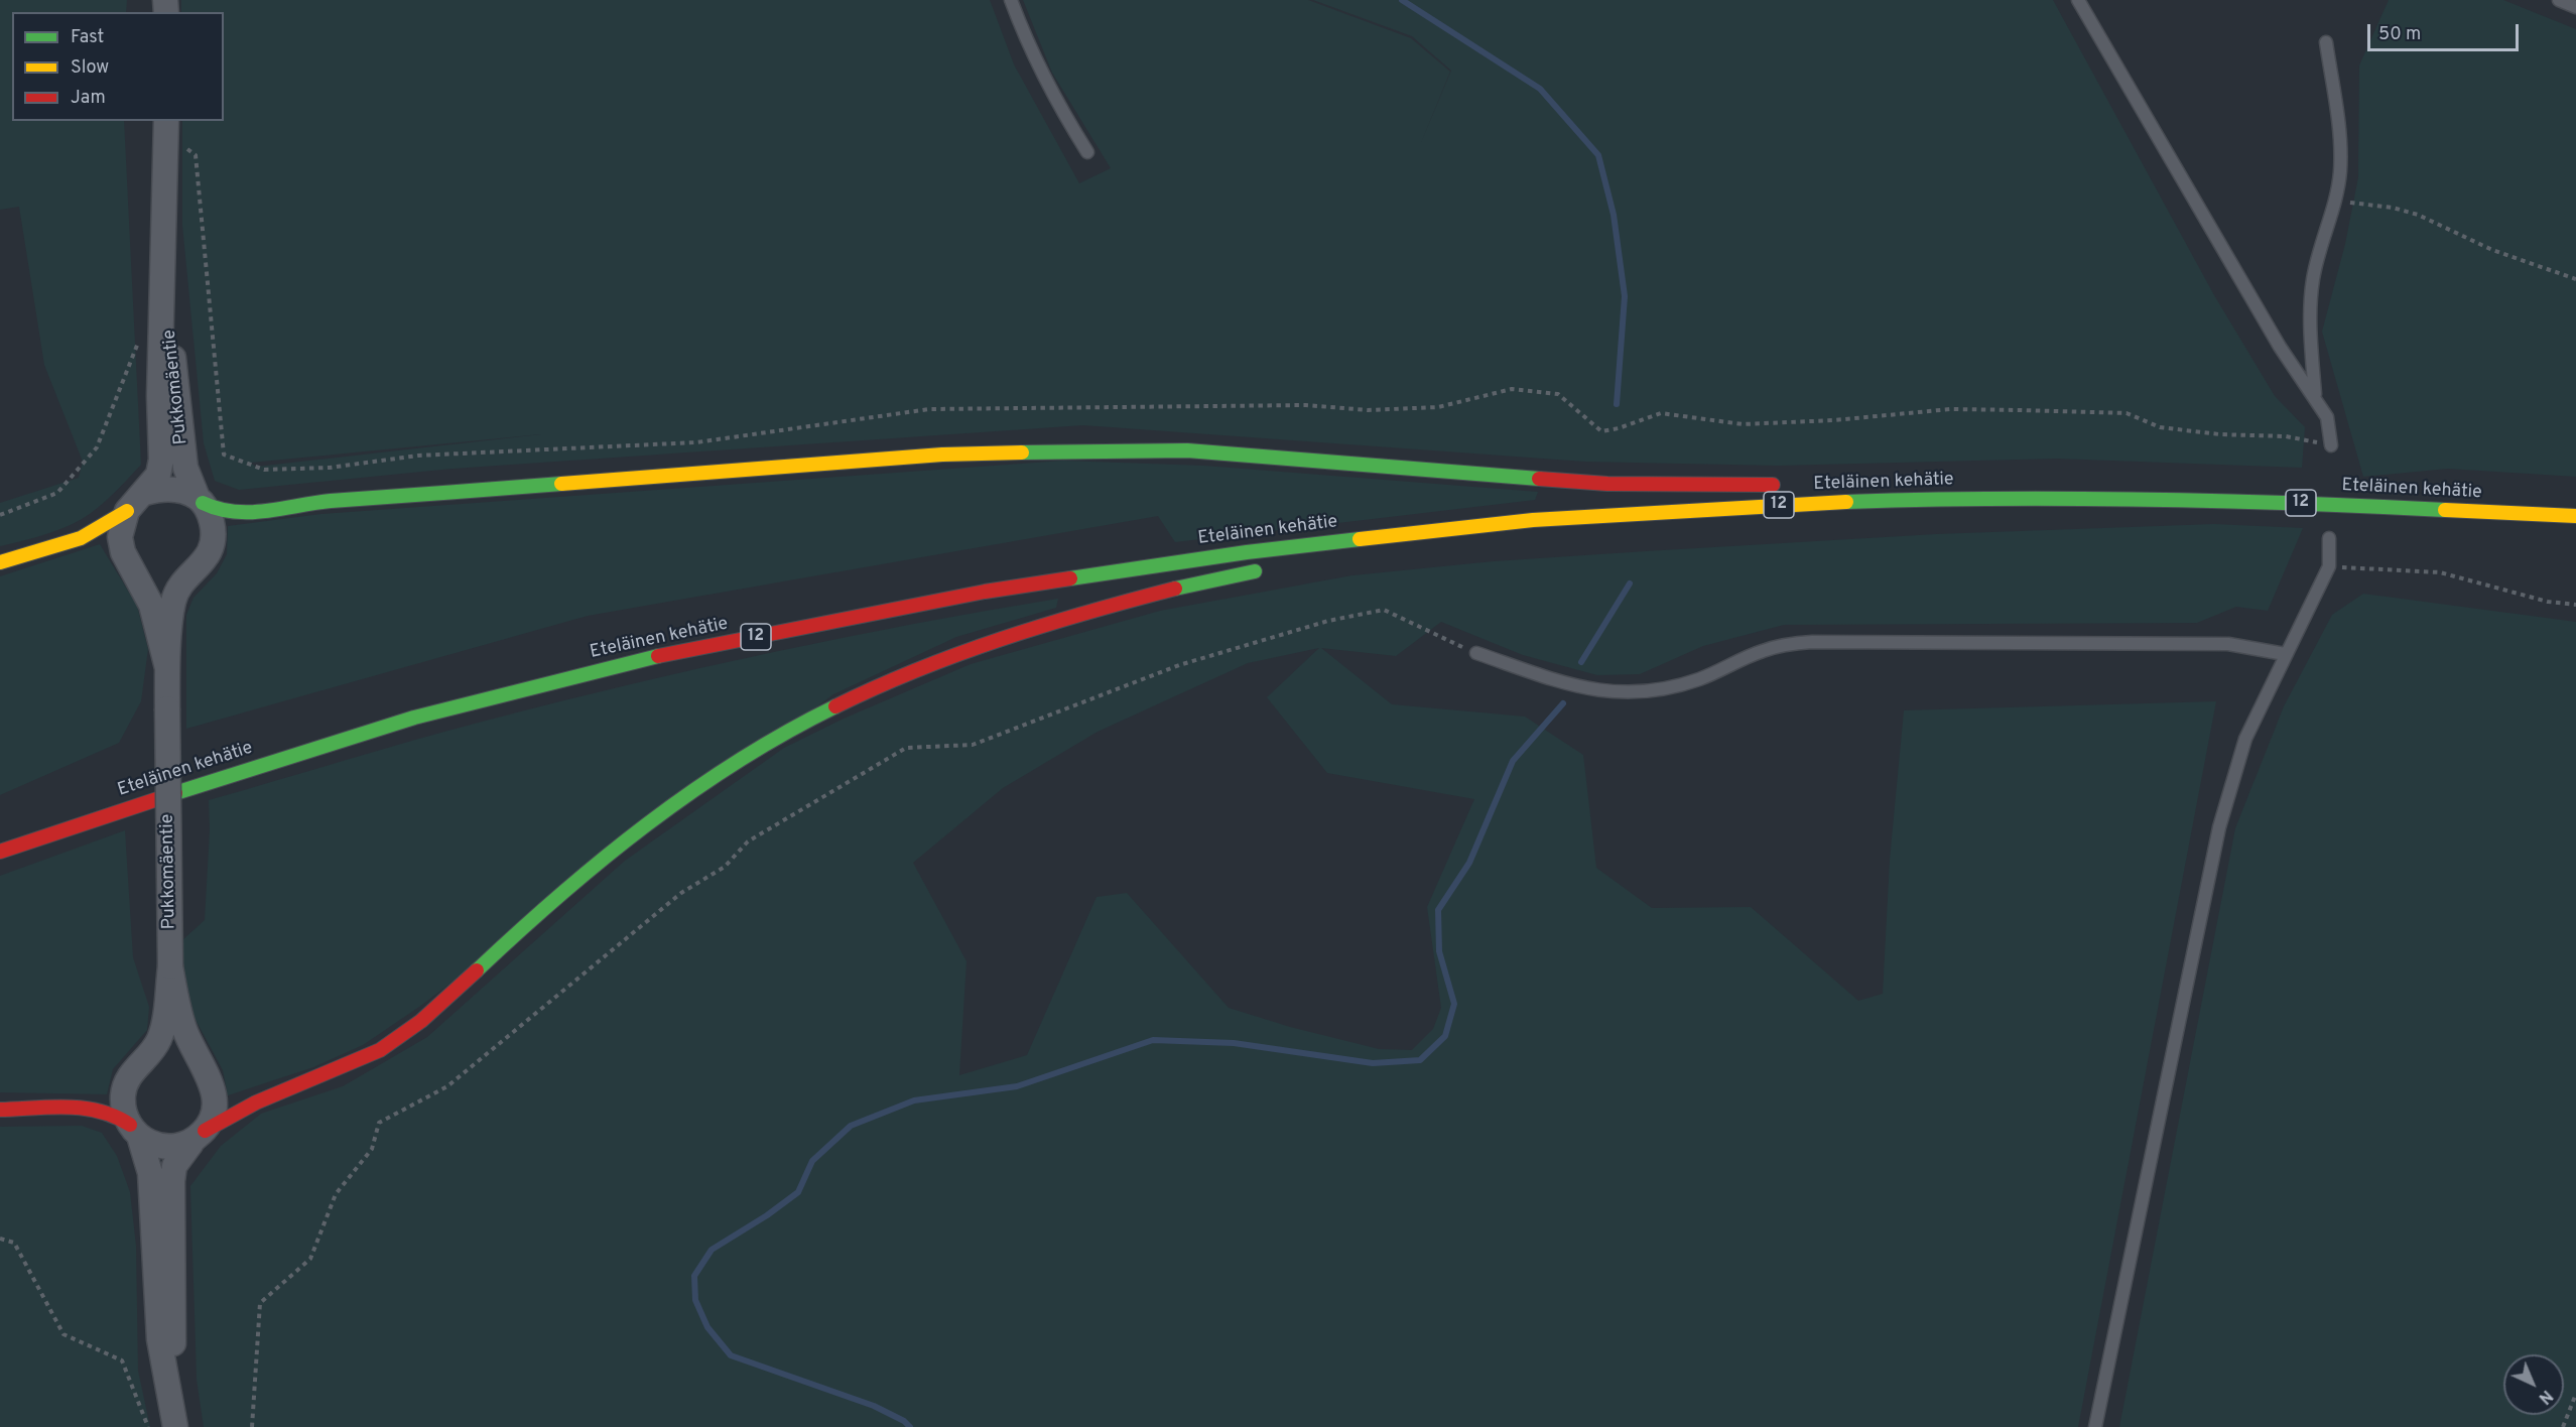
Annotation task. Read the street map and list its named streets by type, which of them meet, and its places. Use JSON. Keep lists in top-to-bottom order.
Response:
{
  "streets": {
    "highway": ["Eteläinen kehätie", "12"],
    "street": ["Pukkomäentie"]
  },
  "legend": ["Fast", "Slow", "Jam"],
  "scale_bar": "50 m",
  "north": "bottom right"
}
